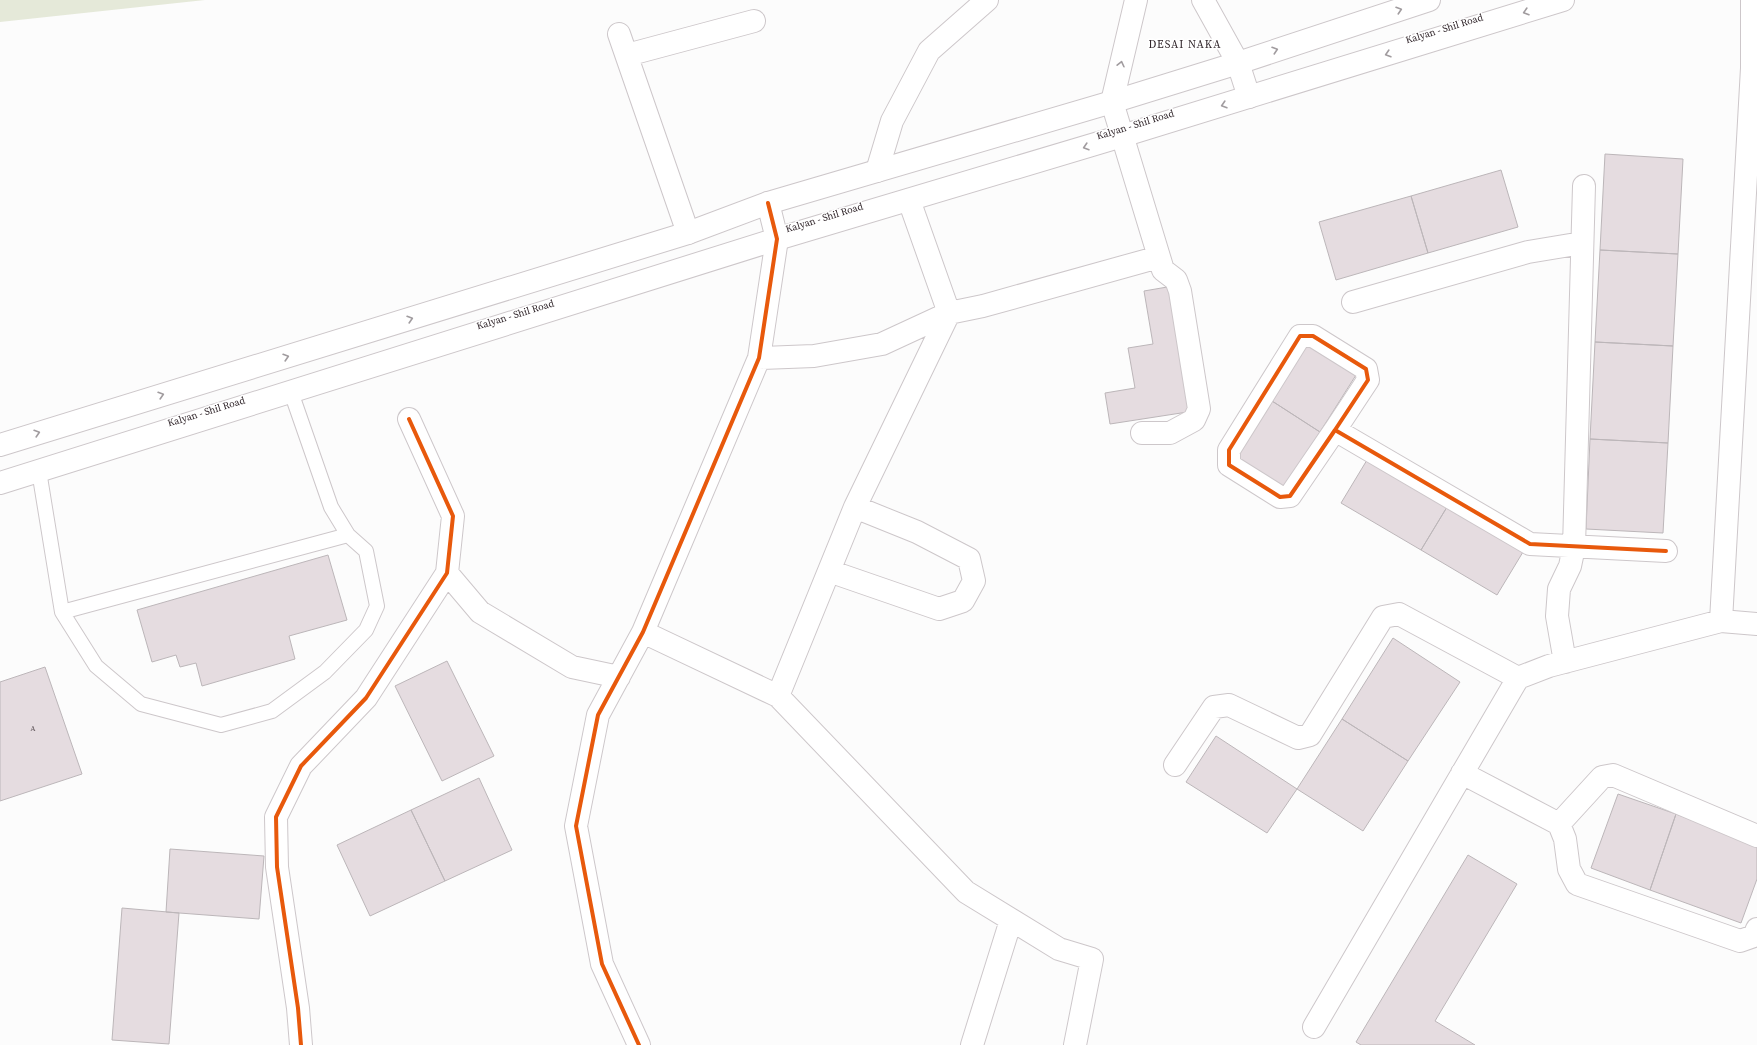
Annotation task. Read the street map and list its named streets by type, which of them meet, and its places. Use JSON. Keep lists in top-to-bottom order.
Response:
{
  "streets": {
    "street": ["Kalyan - Shil Road"]
  },
  "districts": ["DESAI NAKA"],
  "house_numbers": ["A"]
}
